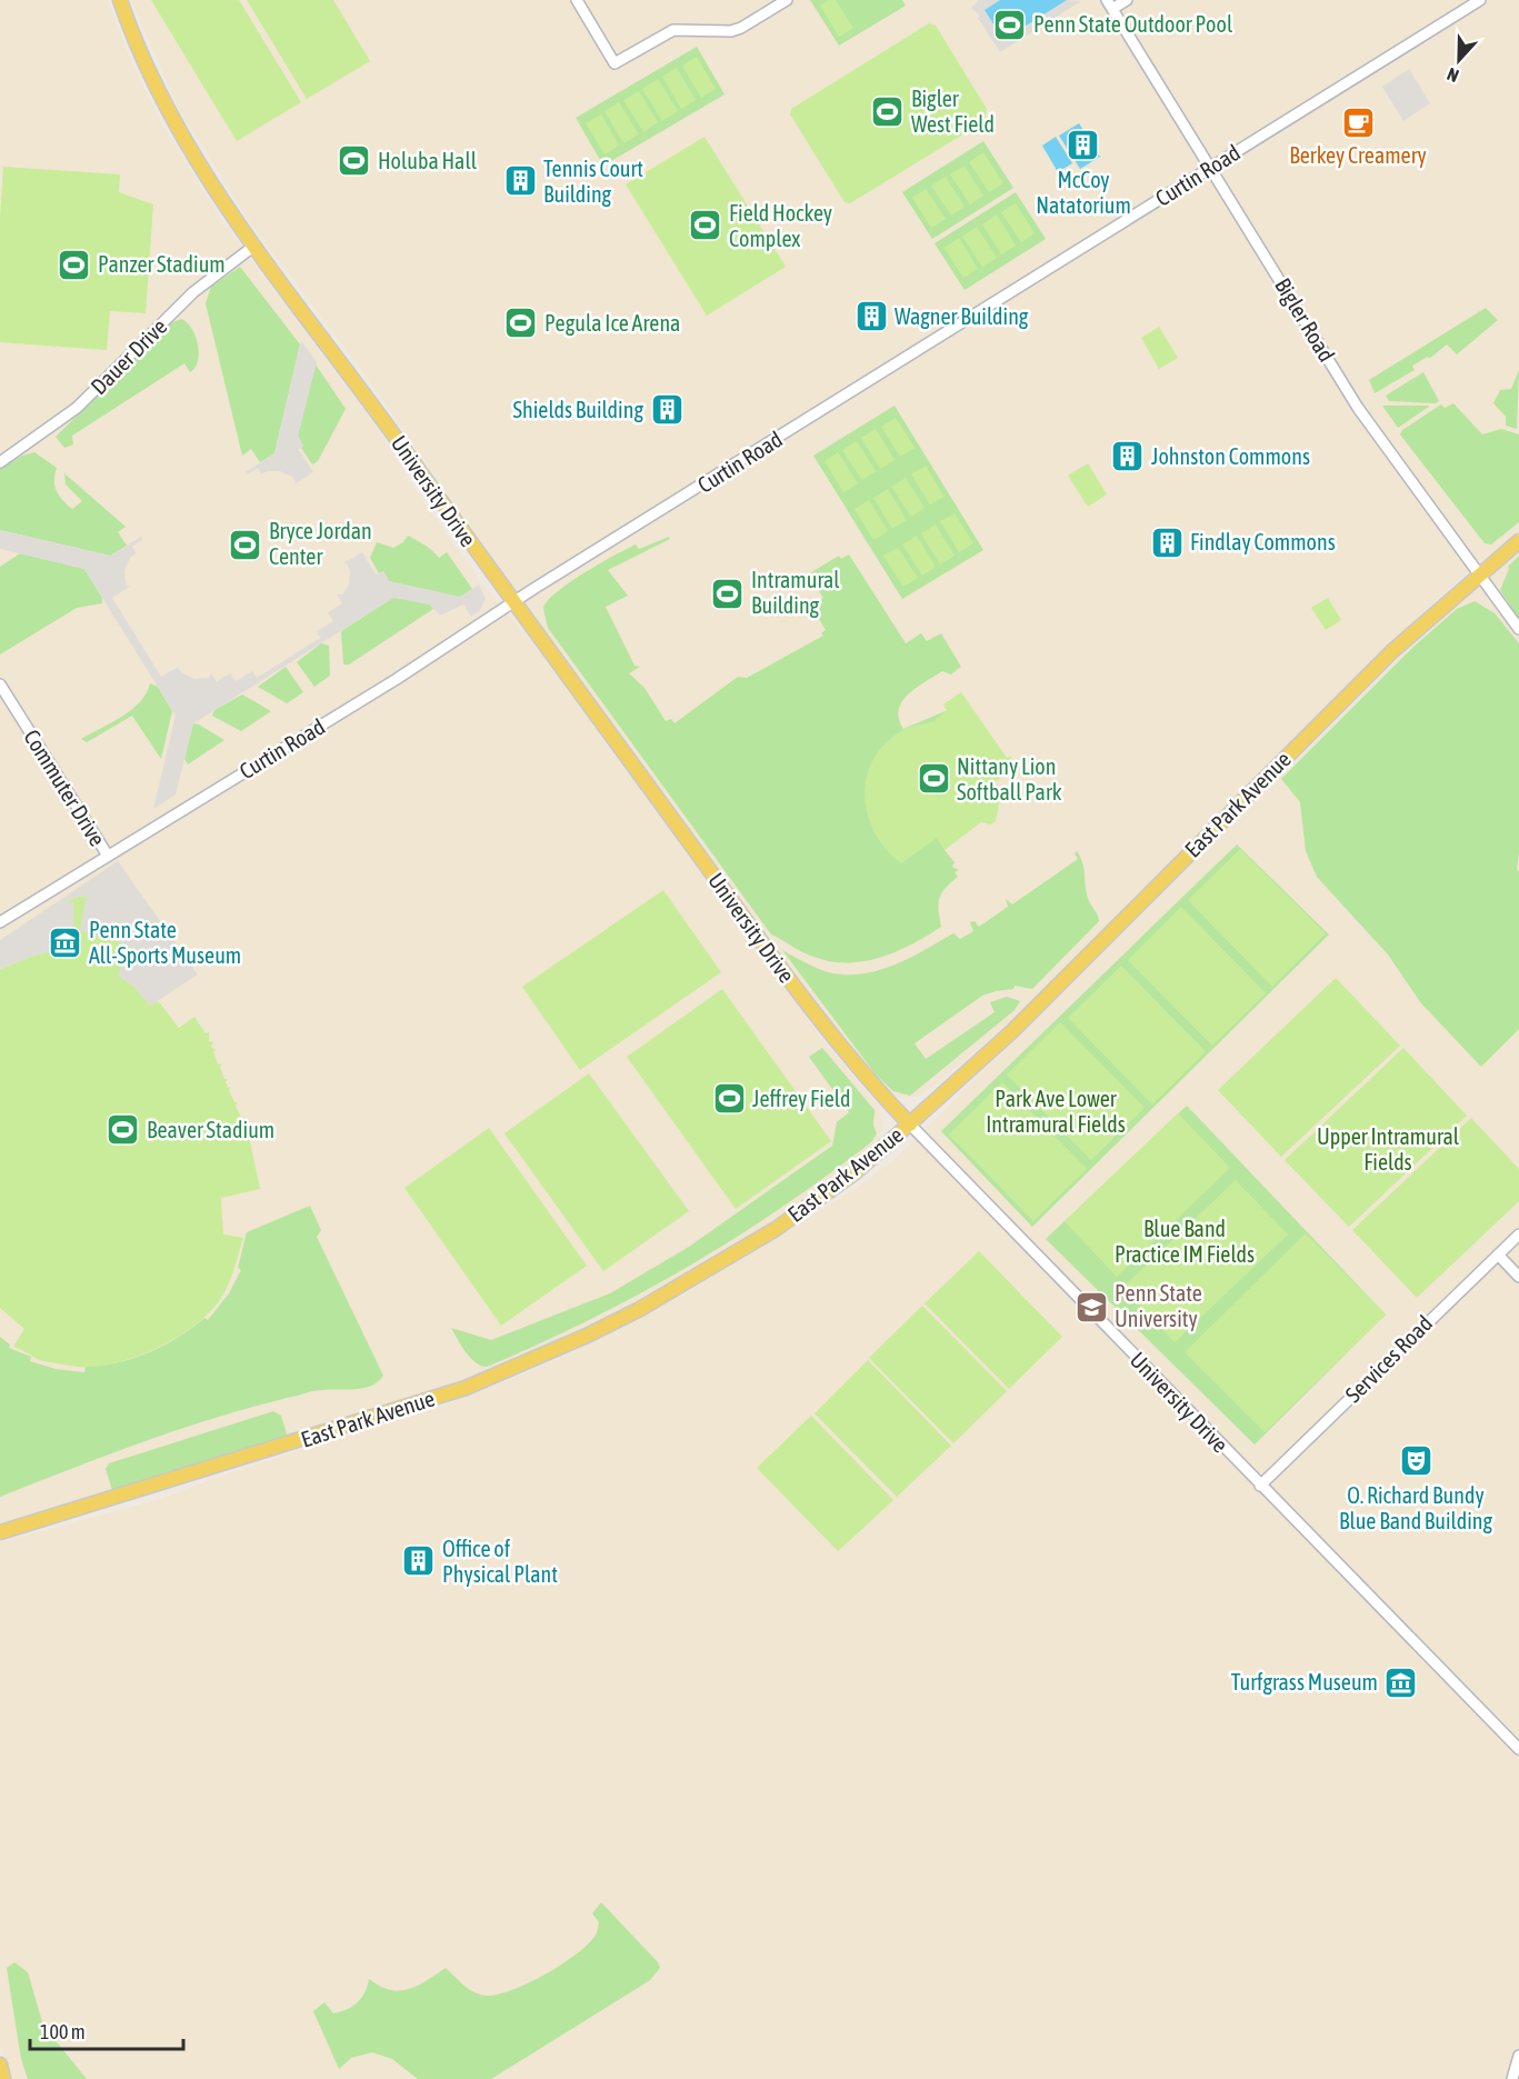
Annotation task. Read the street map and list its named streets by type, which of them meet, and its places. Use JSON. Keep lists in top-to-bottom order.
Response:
{
  "streets": {
    "main road": ["University Drive", "East Park Avenue"],
    "street": [
      "Curtin Road",
      "Bigler Road",
      "Dauer Drive",
      "Commuter Drive",
      "Services Road"
    ]
  },
  "crossings": [
    ["Curtin Road", "Bigler Road"],
    ["Curtin Road", "University Drive"],
    ["Curtin Road", "Commuter Drive"],
    ["Bigler Road", "East Park Avenue"],
    ["Dauer Drive", "University Drive"],
    ["University Drive", "East Park Avenue"],
    ["University Drive", "Services Road"]
  ],
  "parks": ["Park Ave Lower Intramural Fields", "Upper Intramural Fields", "Blue Band Practice IM Fields"],
  "places": {
    "sports": [
      "Penn State Outdoor Pool",
      "Bigler West Field",
      "Holuba Hall",
      "Field Hockey Complex",
      "Panzer Stadium",
      "Pegula Ice Arena",
      "Bryce Jordan Center",
      "Intramural Building",
      "Nittany Lion Softball Park",
      "Jeffrey Field",
      "Beaver Stadium"
    ],
    "cafe": ["Berkey Creamery"],
    "building": [
      "McCoy Natatorium",
      "Tennis Court Building",
      "Wagner Building",
      "Shields Building",
      "Johnston Commons",
      "Findlay Commons",
      "Office of Physical Plant"
    ],
    "museum": ["Penn State All-Sports Museum", "Turfgrass Museum"],
    "school or university": ["Penn State University"],
    "theatre": ["O. Richard Bundy Blue Band Building"]
  },
  "scale_bar": "100 m",
  "north": "bottom"
}
